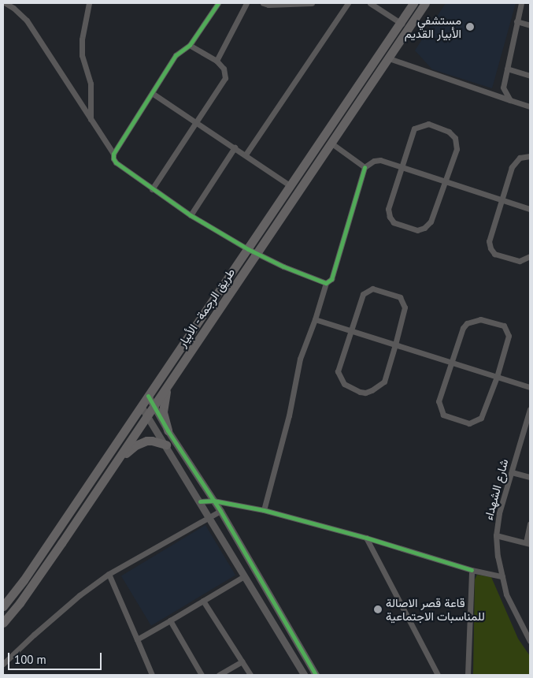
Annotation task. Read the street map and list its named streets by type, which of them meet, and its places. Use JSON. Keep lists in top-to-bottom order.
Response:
{
  "streets": {
    "highway": ["طريق الرجمة - الأبيار"],
    "street": ["شارع الشهداء"]
  },
  "places": ["مستشفي الأبيار القديم", "قاعة قصر الاصالة للمناسبات الاجتماعية"],
  "scale_bar": "100 m"
}
